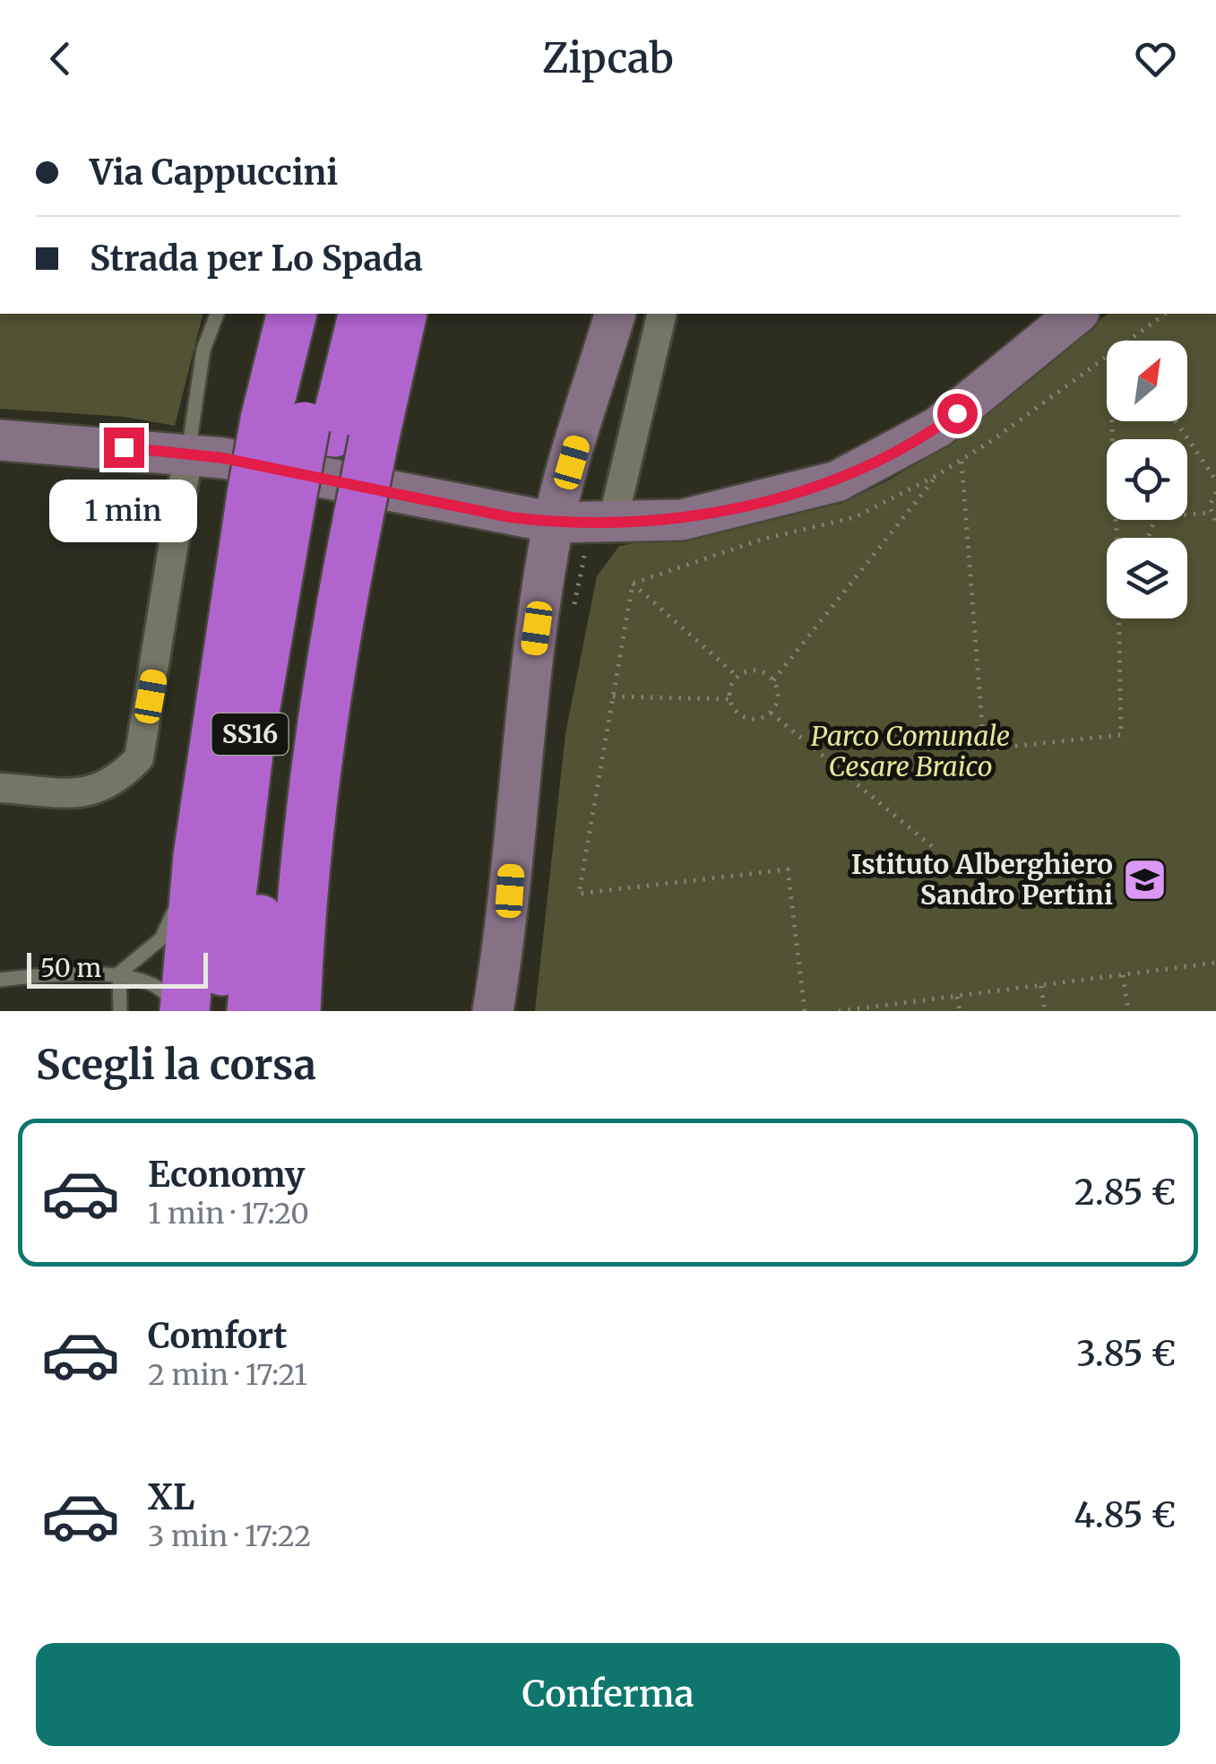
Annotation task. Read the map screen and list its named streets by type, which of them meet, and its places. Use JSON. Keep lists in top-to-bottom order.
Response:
{
  "streets": {
    "highway": ["SS16"]
  },
  "parks": ["Parco Comunale Cesare Braico"],
  "places": {
    "school or university": ["Istituto Alberghiero Sandro Pertini"]
  },
  "scale_bar": "50 m",
  "north": "top right",
  "page": {
    "header": "Zipcab",
    "banner": ["Via Cappuccini", "Strada per Lo Spada"],
    "bubble": "1 min",
    "scale": "50 m",
    "heading": "Scegli la corsa",
    "list": [
      {
        "name": "Economy",
        "note": "1 min · 17:20",
        "value": "2.85 €"
      },
      {
        "name": "Comfort",
        "note": "2 min · 17:21",
        "value": "3.85 €"
      },
      {
        "name": "XL",
        "note": "3 min · 17:22",
        "value": "4.85 €"
      }
    ],
    "buttons": "Conferma"
  }
}
